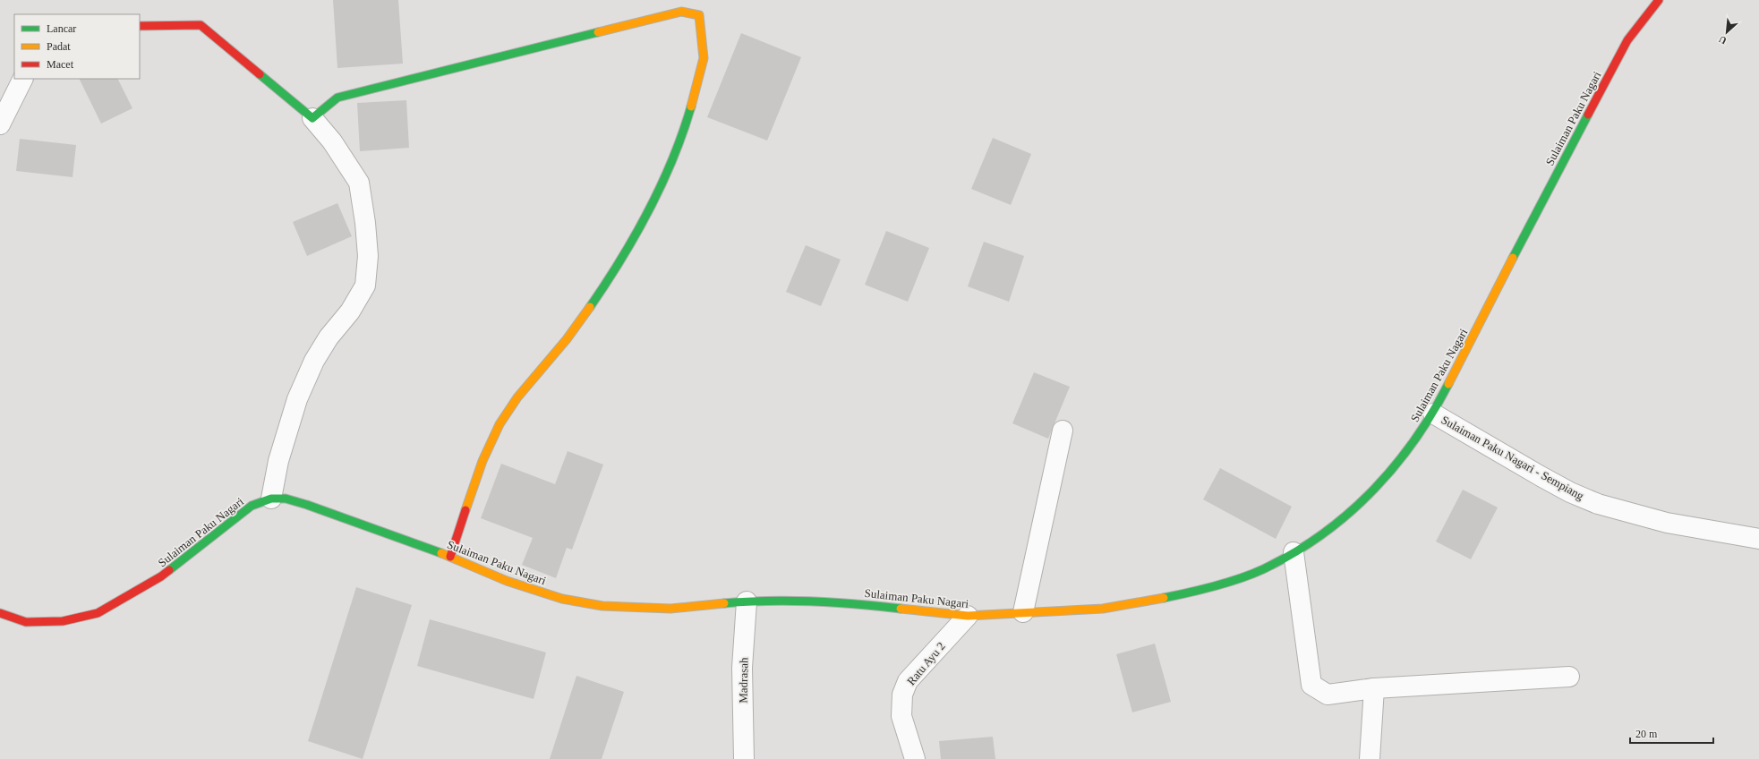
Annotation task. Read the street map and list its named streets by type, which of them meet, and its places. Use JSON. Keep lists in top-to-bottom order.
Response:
{
  "streets": {
    "street": [
      "Sulaiman Paku Nagari",
      "Sulaiman Paku Nagari - Sempiang",
      "Ratu Ayu 2",
      "Madrasah"
    ]
  },
  "crossings": [
    ["Sulaiman Paku Nagari", "Sulaiman Paku Nagari - Sempiang"],
    ["Sulaiman Paku Nagari", "Ratu Ayu 2"],
    ["Sulaiman Paku Nagari", "Madrasah"]
  ],
  "legend": ["Lancar", "Padat", "Macet"],
  "scale_bar": "20 m",
  "north": "bottom left"
}
